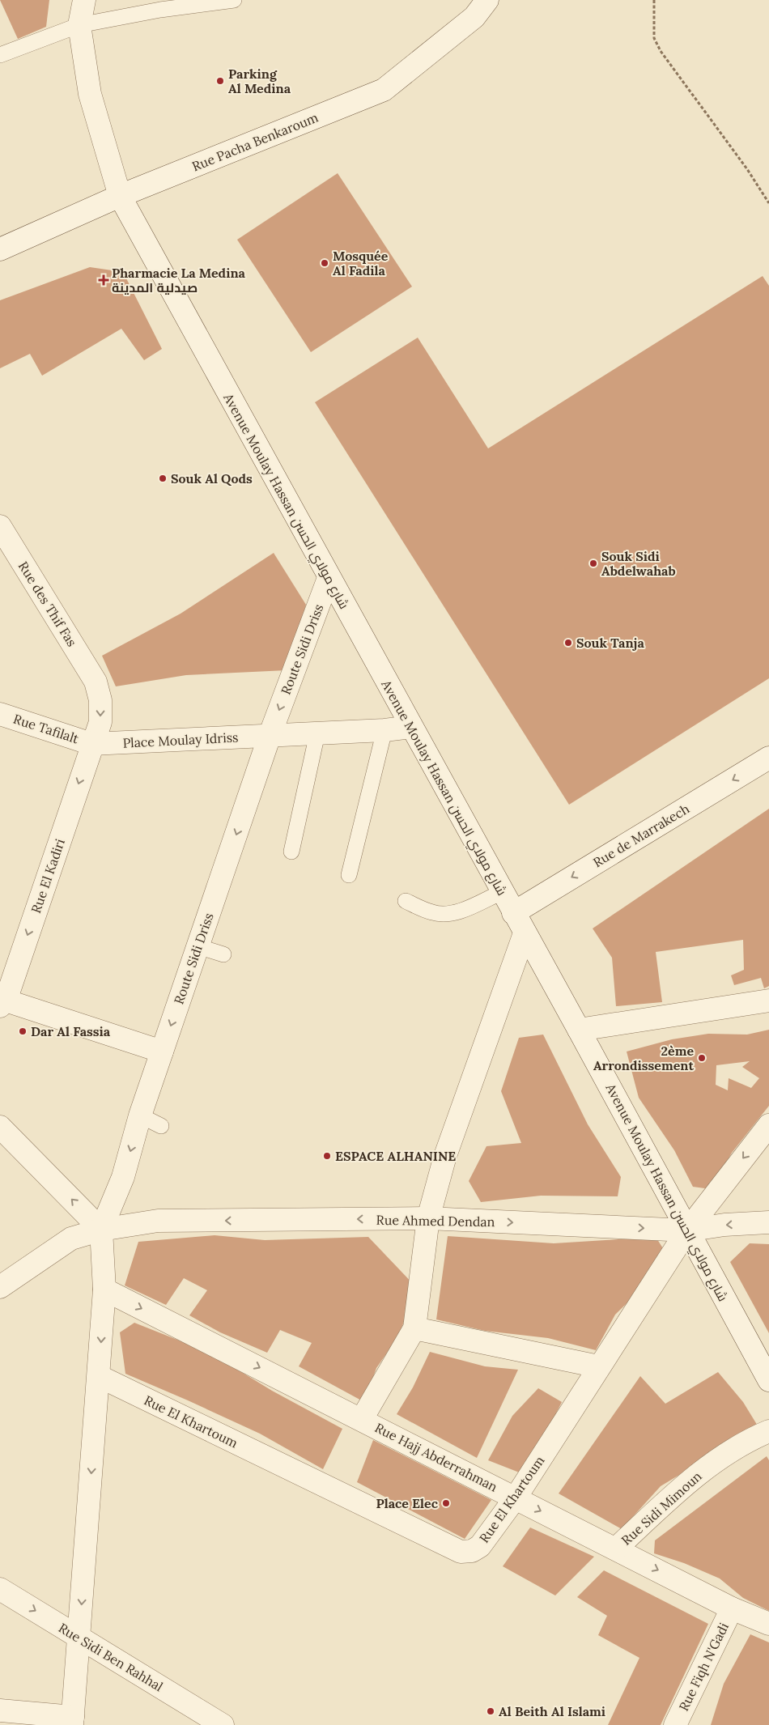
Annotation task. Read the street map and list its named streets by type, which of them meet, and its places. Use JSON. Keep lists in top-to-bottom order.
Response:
{
  "streets": {
    "street": [
      "Rue Pacha Benkaroum",
      "Avenue Moulay Hassan شارع مولاي الحسن",
      "Rue des Thif Fas",
      "Route Sidi Driss",
      "Rue Tafilalt",
      "Place Moulay Idriss",
      "Rue de Marrakech",
      "Rue El Kadiri",
      "Rue Ahmed Dendan",
      "Rue El Khartoum",
      "Rue Hajj Abderrahman",
      "Rue Sidi Mimoun",
      "Rue Sidi Ben Rahhal",
      "Rue Fiqh N'Gadi"
    ]
  },
  "crossings": [
    ["Rue Pacha Benkaroum", "Avenue Moulay Hassan شارع مولاي الحسن"],
    ["Avenue Moulay Hassan شارع مولاي الحسن", "Route Sidi Driss"],
    ["Avenue Moulay Hassan شارع مولاي الحسن", "Place Moulay Idriss"],
    ["Avenue Moulay Hassan شارع مولاي الحسن", "Rue de Marrakech"],
    ["Avenue Moulay Hassan شارع مولاي الحسن", "Rue Ahmed Dendan"],
    ["Avenue Moulay Hassan شارع مولاي الحسن", "Rue El Khartoum"],
    ["Rue des Thif Fas", "Rue Tafilalt"],
    ["Rue des Thif Fas", "Place Moulay Idriss"],
    ["Rue des Thif Fas", "Rue El Kadiri"],
    ["Route Sidi Driss", "Place Moulay Idriss"],
    ["Route Sidi Driss", "Rue Ahmed Dendan"],
    ["Rue Tafilalt", "Place Moulay Idriss"],
    ["Rue Tafilalt", "Rue El Kadiri"],
    ["Place Moulay Idriss", "Rue El Kadiri"],
    ["Rue Ahmed Dendan", "Rue El Khartoum"],
    ["Rue El Khartoum", "Rue Hajj Abderrahman"],
    ["Rue Hajj Abderrahman", "Rue Sidi Mimoun"],
    ["Rue Hajj Abderrahman", "Rue Fiqh N'Gadi"]
  ],
  "one_way": [
    "Rue des Thif Fas",
    "Route Sidi Driss",
    "Rue El Kadiri",
    "Rue Hajj Abderrahman"
  ],
  "places": {
    "other": [
      "Parking Al Medina",
      "Mosquée Al Fadila",
      "Souk Al Qods",
      "Souk Sidi Abdelwahab",
      "Souk Tanja",
      "Dar Al Fassia",
      "2ème Arrondissement",
      "ESPACE ALHANINE",
      "Place Elec",
      "Al Beith Al Islami"
    ],
    "health": ["Pharmacie La Medina صيدلية المدينة"]
  }
}
